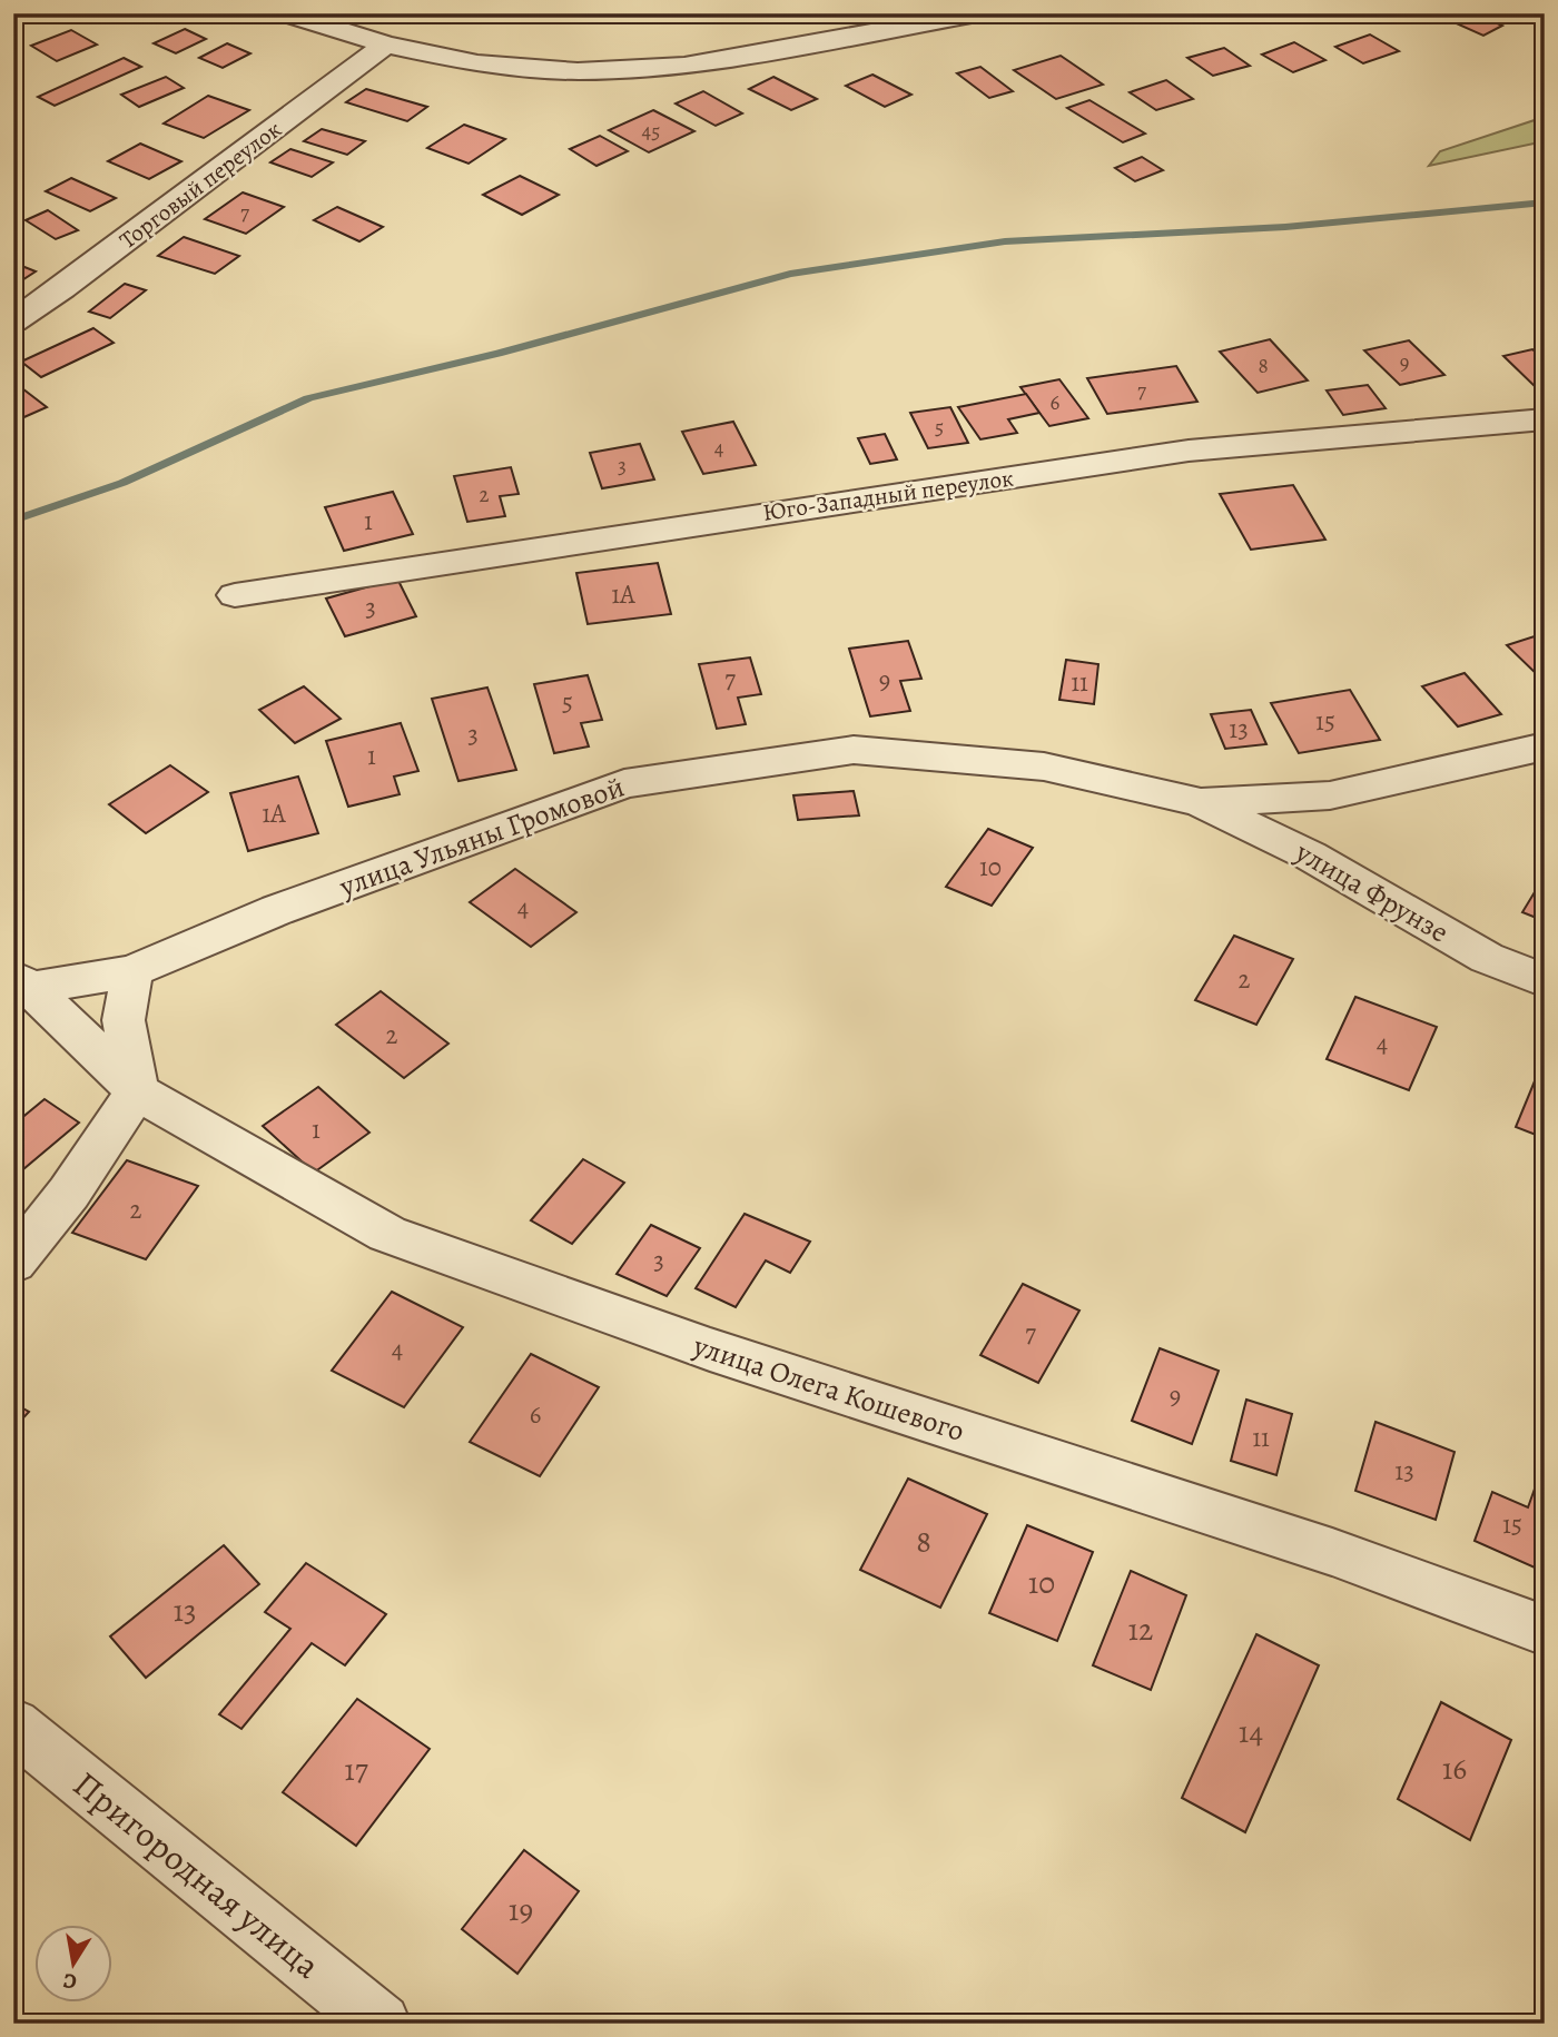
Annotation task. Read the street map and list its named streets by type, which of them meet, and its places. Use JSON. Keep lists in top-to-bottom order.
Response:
{
  "streets": {
    "street": [
      "Торговый переулок",
      "Юго-Западный переулок",
      "улица Ульяны Громовой",
      "улица Фрунзе",
      "улица Олега Кошевого",
      "Пригородная улица"
    ]
  },
  "crossings": [
    ["улица Ульяны Громовой", "улица Фрунзе"],
    ["улица Ульяны Громовой", "улица Олега Кошевого"]
  ],
  "house_numbers": [
    "45",
    "7",
    "9",
    "8",
    "7",
    "6",
    "5",
    "4",
    "3",
    "2",
    "1",
    "1А",
    "3",
    "7",
    "9",
    "11",
    "5",
    "15",
    "13",
    "3",
    "1",
    "1А",
    "10",
    "4",
    "2",
    "2",
    "4",
    "1",
    "2",
    "3",
    "7",
    "4",
    "9",
    "6",
    "11",
    "13",
    "15",
    "8",
    "10",
    "13",
    "12",
    "14",
    "16",
    "17",
    "19"
  ],
  "north": "bottom"
}
